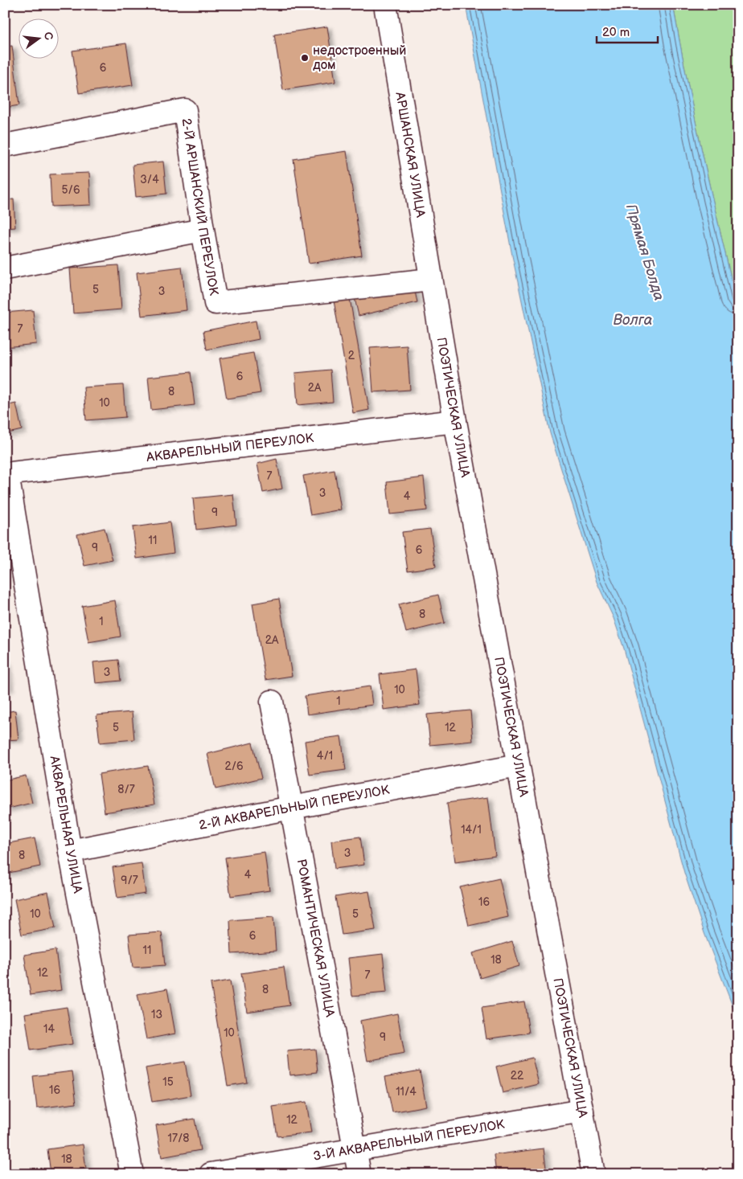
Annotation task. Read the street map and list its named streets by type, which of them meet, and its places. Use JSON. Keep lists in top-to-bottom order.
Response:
{
  "streets": {
    "street": [
      "АРШАНСКАЯ УЛИЦА",
      "2-Й АРШАНСКИЙ ПЕРЕУЛОК",
      "ПОЭТИЧЕСКАЯ УЛИЦА",
      "АКВАРЕЛЬНЫЙ ПЕРЕУЛОК",
      "2-Й АКВАРЕЛЬНЫЙ ПЕРЕУЛОК",
      "АКВАРЕЛЬНАЯ УЛИЦА",
      "РОМАНТИЧЕСКАЯ УЛИЦА",
      "3-Й АКВАРЕЛЬНЫЙ ПЕРЕУЛОК"
    ]
  },
  "crossings": [
    ["АРШАНСКАЯ УЛИЦА", "2-Й АРШАНСКИЙ ПЕРЕУЛОК"],
    ["АРШАНСКАЯ УЛИЦА", "ПОЭТИЧЕСКАЯ УЛИЦА"],
    ["2-Й АРШАНСКИЙ ПЕРЕУЛОК", "ПОЭТИЧЕСКАЯ УЛИЦА"],
    ["ПОЭТИЧЕСКАЯ УЛИЦА", "АКВАРЕЛЬНЫЙ ПЕРЕУЛОК"],
    ["ПОЭТИЧЕСКАЯ УЛИЦА", "2-Й АКВАРЕЛЬНЫЙ ПЕРЕУЛОК"],
    ["ПОЭТИЧЕСКАЯ УЛИЦА", "3-Й АКВАРЕЛЬНЫЙ ПЕРЕУЛОК"],
    ["АКВАРЕЛЬНЫЙ ПЕРЕУЛОК", "АКВАРЕЛЬНАЯ УЛИЦА"],
    ["2-Й АКВАРЕЛЬНЫЙ ПЕРЕУЛОК", "АКВАРЕЛЬНАЯ УЛИЦА"],
    ["2-Й АКВАРЕЛЬНЫЙ ПЕРЕУЛОК", "РОМАНТИЧЕСКАЯ УЛИЦА"],
    ["РОМАНТИЧЕСКАЯ УЛИЦА", "3-Й АКВАРЕЛЬНЫЙ ПЕРЕУЛОК"]
  ],
  "water": ["Прямая Болда", "Волга"],
  "places": ["недостроенный дом"],
  "house_numbers": [
    "6",
    "3/4",
    "5/6",
    "5",
    "3",
    "7",
    "2",
    "6",
    "2А",
    "8",
    "10",
    "7",
    "3",
    "4",
    "9",
    "11",
    "9",
    "6",
    "8",
    "1",
    "2А",
    "3",
    "10",
    "1",
    "5",
    "12",
    "4/1",
    "2/6",
    "8/7",
    "14/1",
    "3",
    "8",
    "4",
    "9/7",
    "16",
    "10",
    "5",
    "6",
    "11",
    "18",
    "12",
    "7",
    "8",
    "13",
    "14",
    "10",
    "9",
    "22",
    "15",
    "16",
    "11/4",
    "12",
    "17/8",
    "18"
  ],
  "scale_bar": "20 m",
  "north": "right"
}
